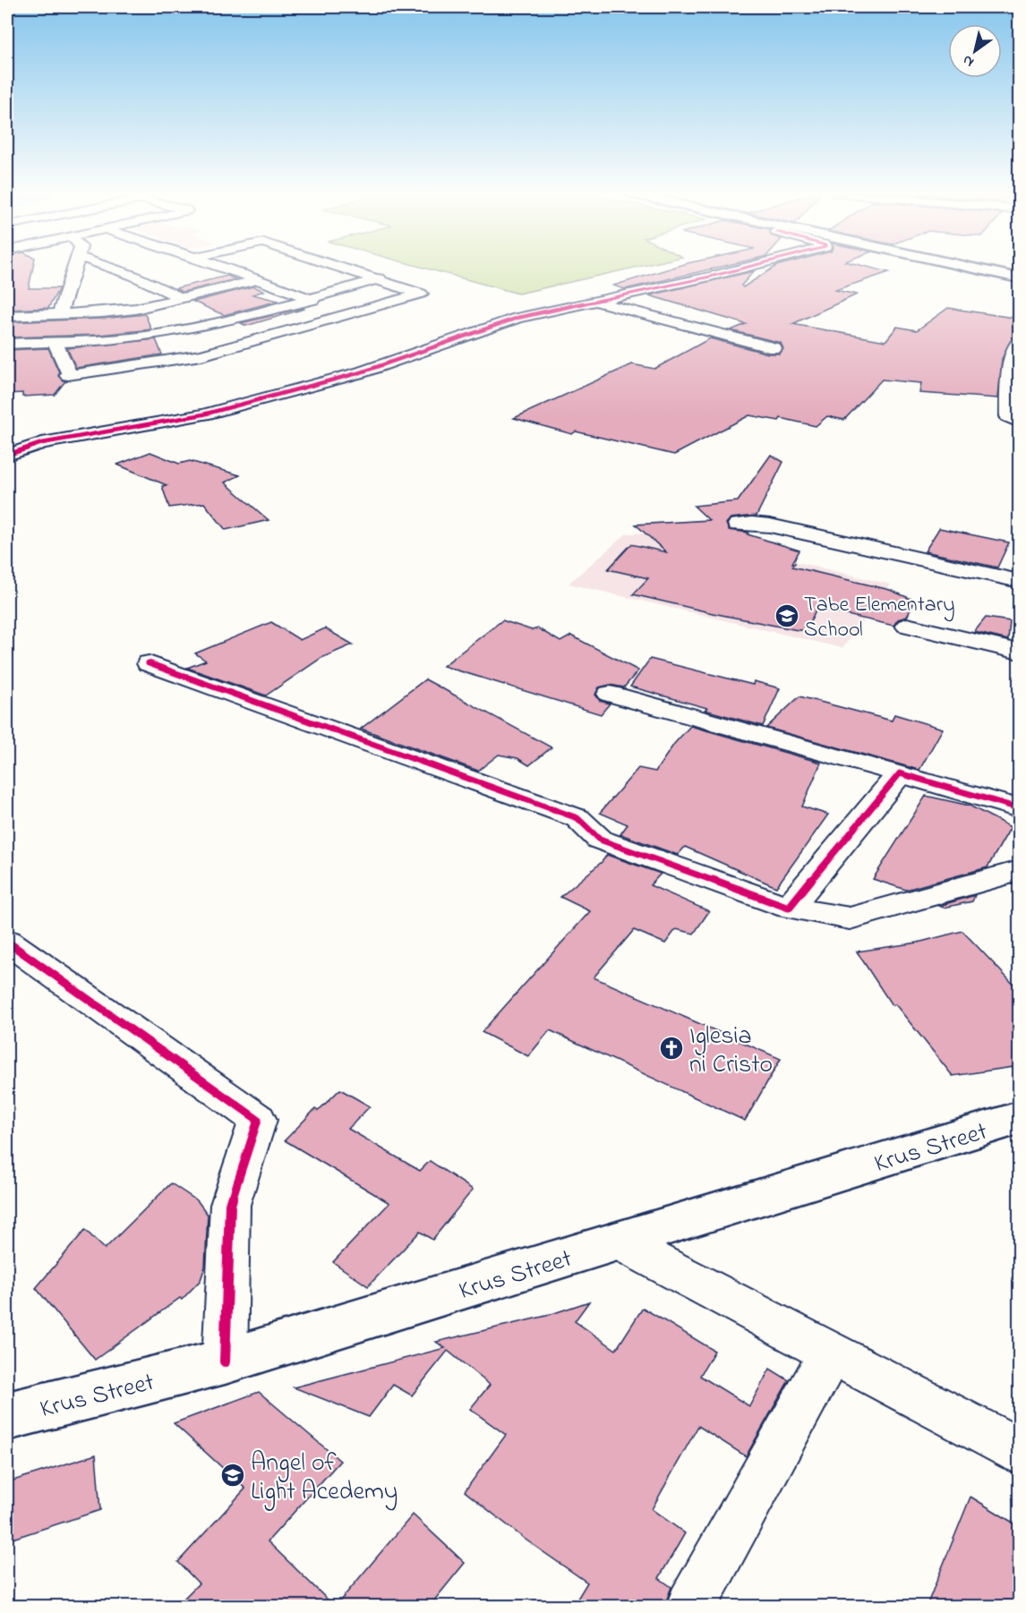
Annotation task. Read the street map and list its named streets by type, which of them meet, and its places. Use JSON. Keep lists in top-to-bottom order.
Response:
{
  "streets": {
    "main road": ["Krus Street"]
  },
  "places": {
    "school or university": ["Tabe Elementary School", "Angel of Light Acedemy"],
    "church": ["Iglesia ni Cristo"]
  },
  "north": "bottom left"
}
